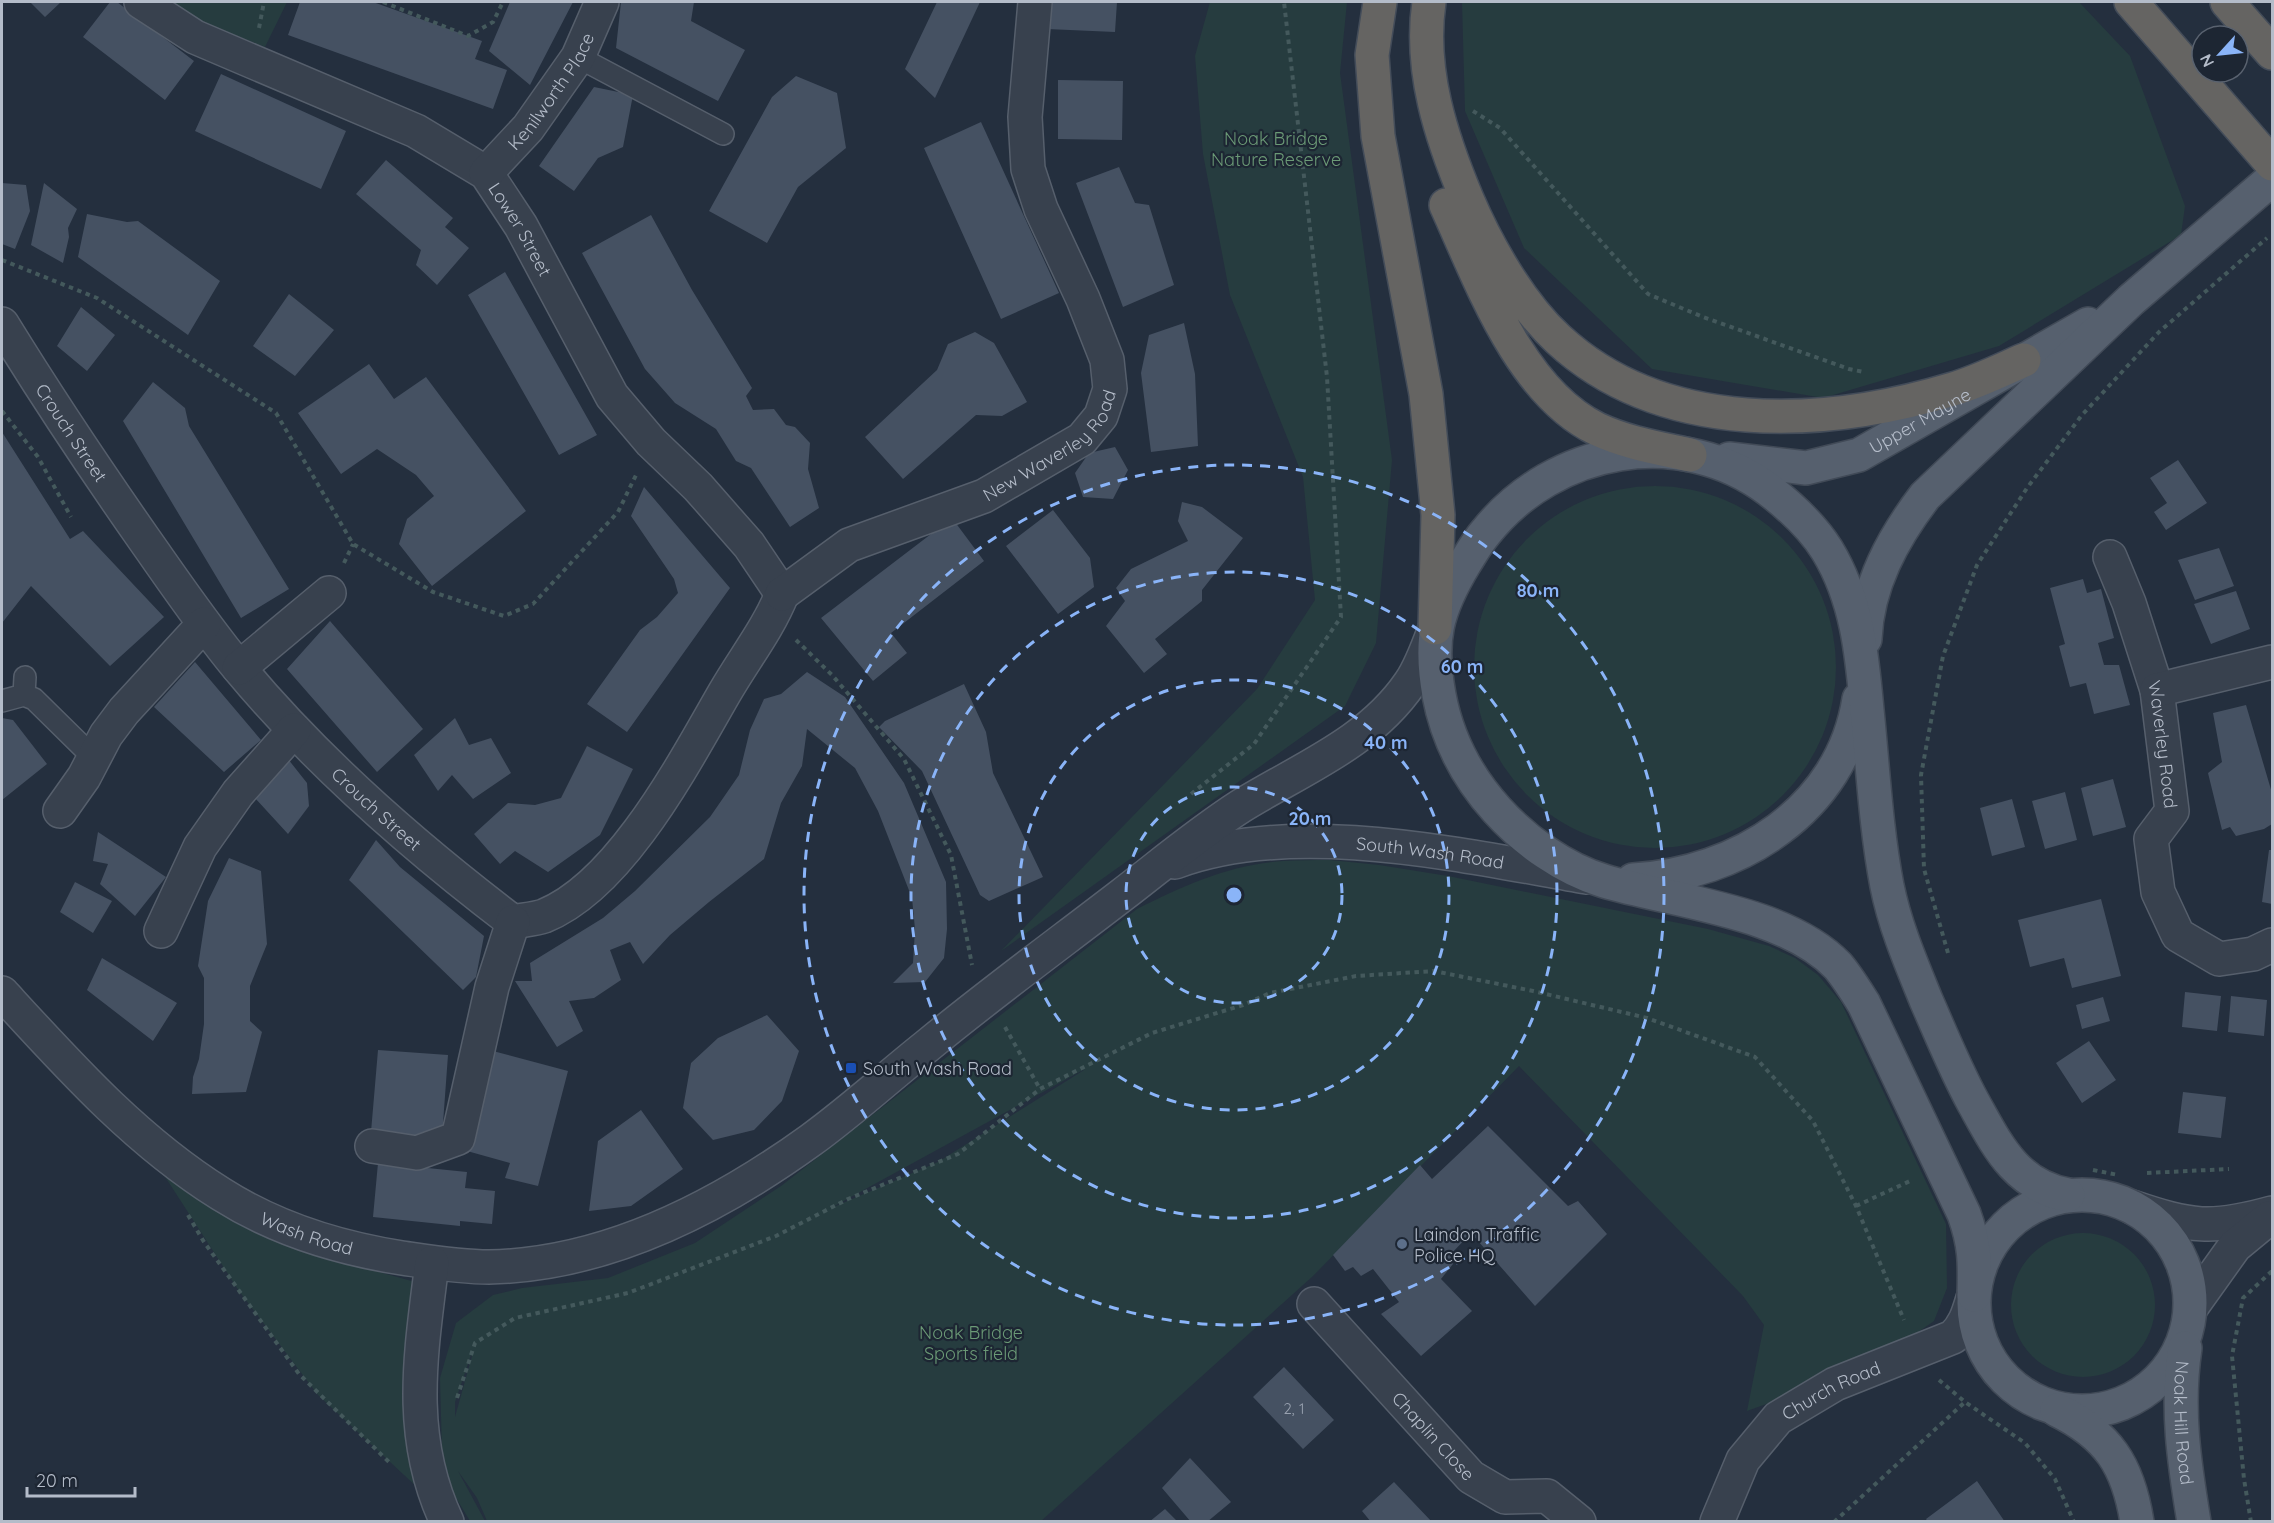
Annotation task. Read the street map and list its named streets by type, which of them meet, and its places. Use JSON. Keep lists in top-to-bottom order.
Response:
{
  "streets": {
    "main road": ["Upper Mayne", "Noak Hill Road"],
    "street": [
      "Kenilworth Place",
      "Lower Street",
      "Crouch Street",
      "New Waverley Road",
      "Waverley Road",
      "South Wash Road",
      "Wash Road",
      "Church Road",
      "Chaplin Close"
    ]
  },
  "crossings": [
    ["Kenilworth Place", "Lower Street"],
    ["Lower Street", "New Waverley Road"],
    ["South Wash Road", "Wash Road"]
  ],
  "parks": ["Noak Bridge Nature Reserve", "Noak Bridge Sports field"],
  "places": {
    "transit": ["South Wash Road"],
    "other": ["Laindon Traffic Police HQ"]
  },
  "house_numbers": ["2, 1"],
  "scale_bar": "20 m",
  "north": "bottom left",
  "rings": [
    "80 m",
    "60 m",
    "40 m",
    "20 m"
  ]
}
